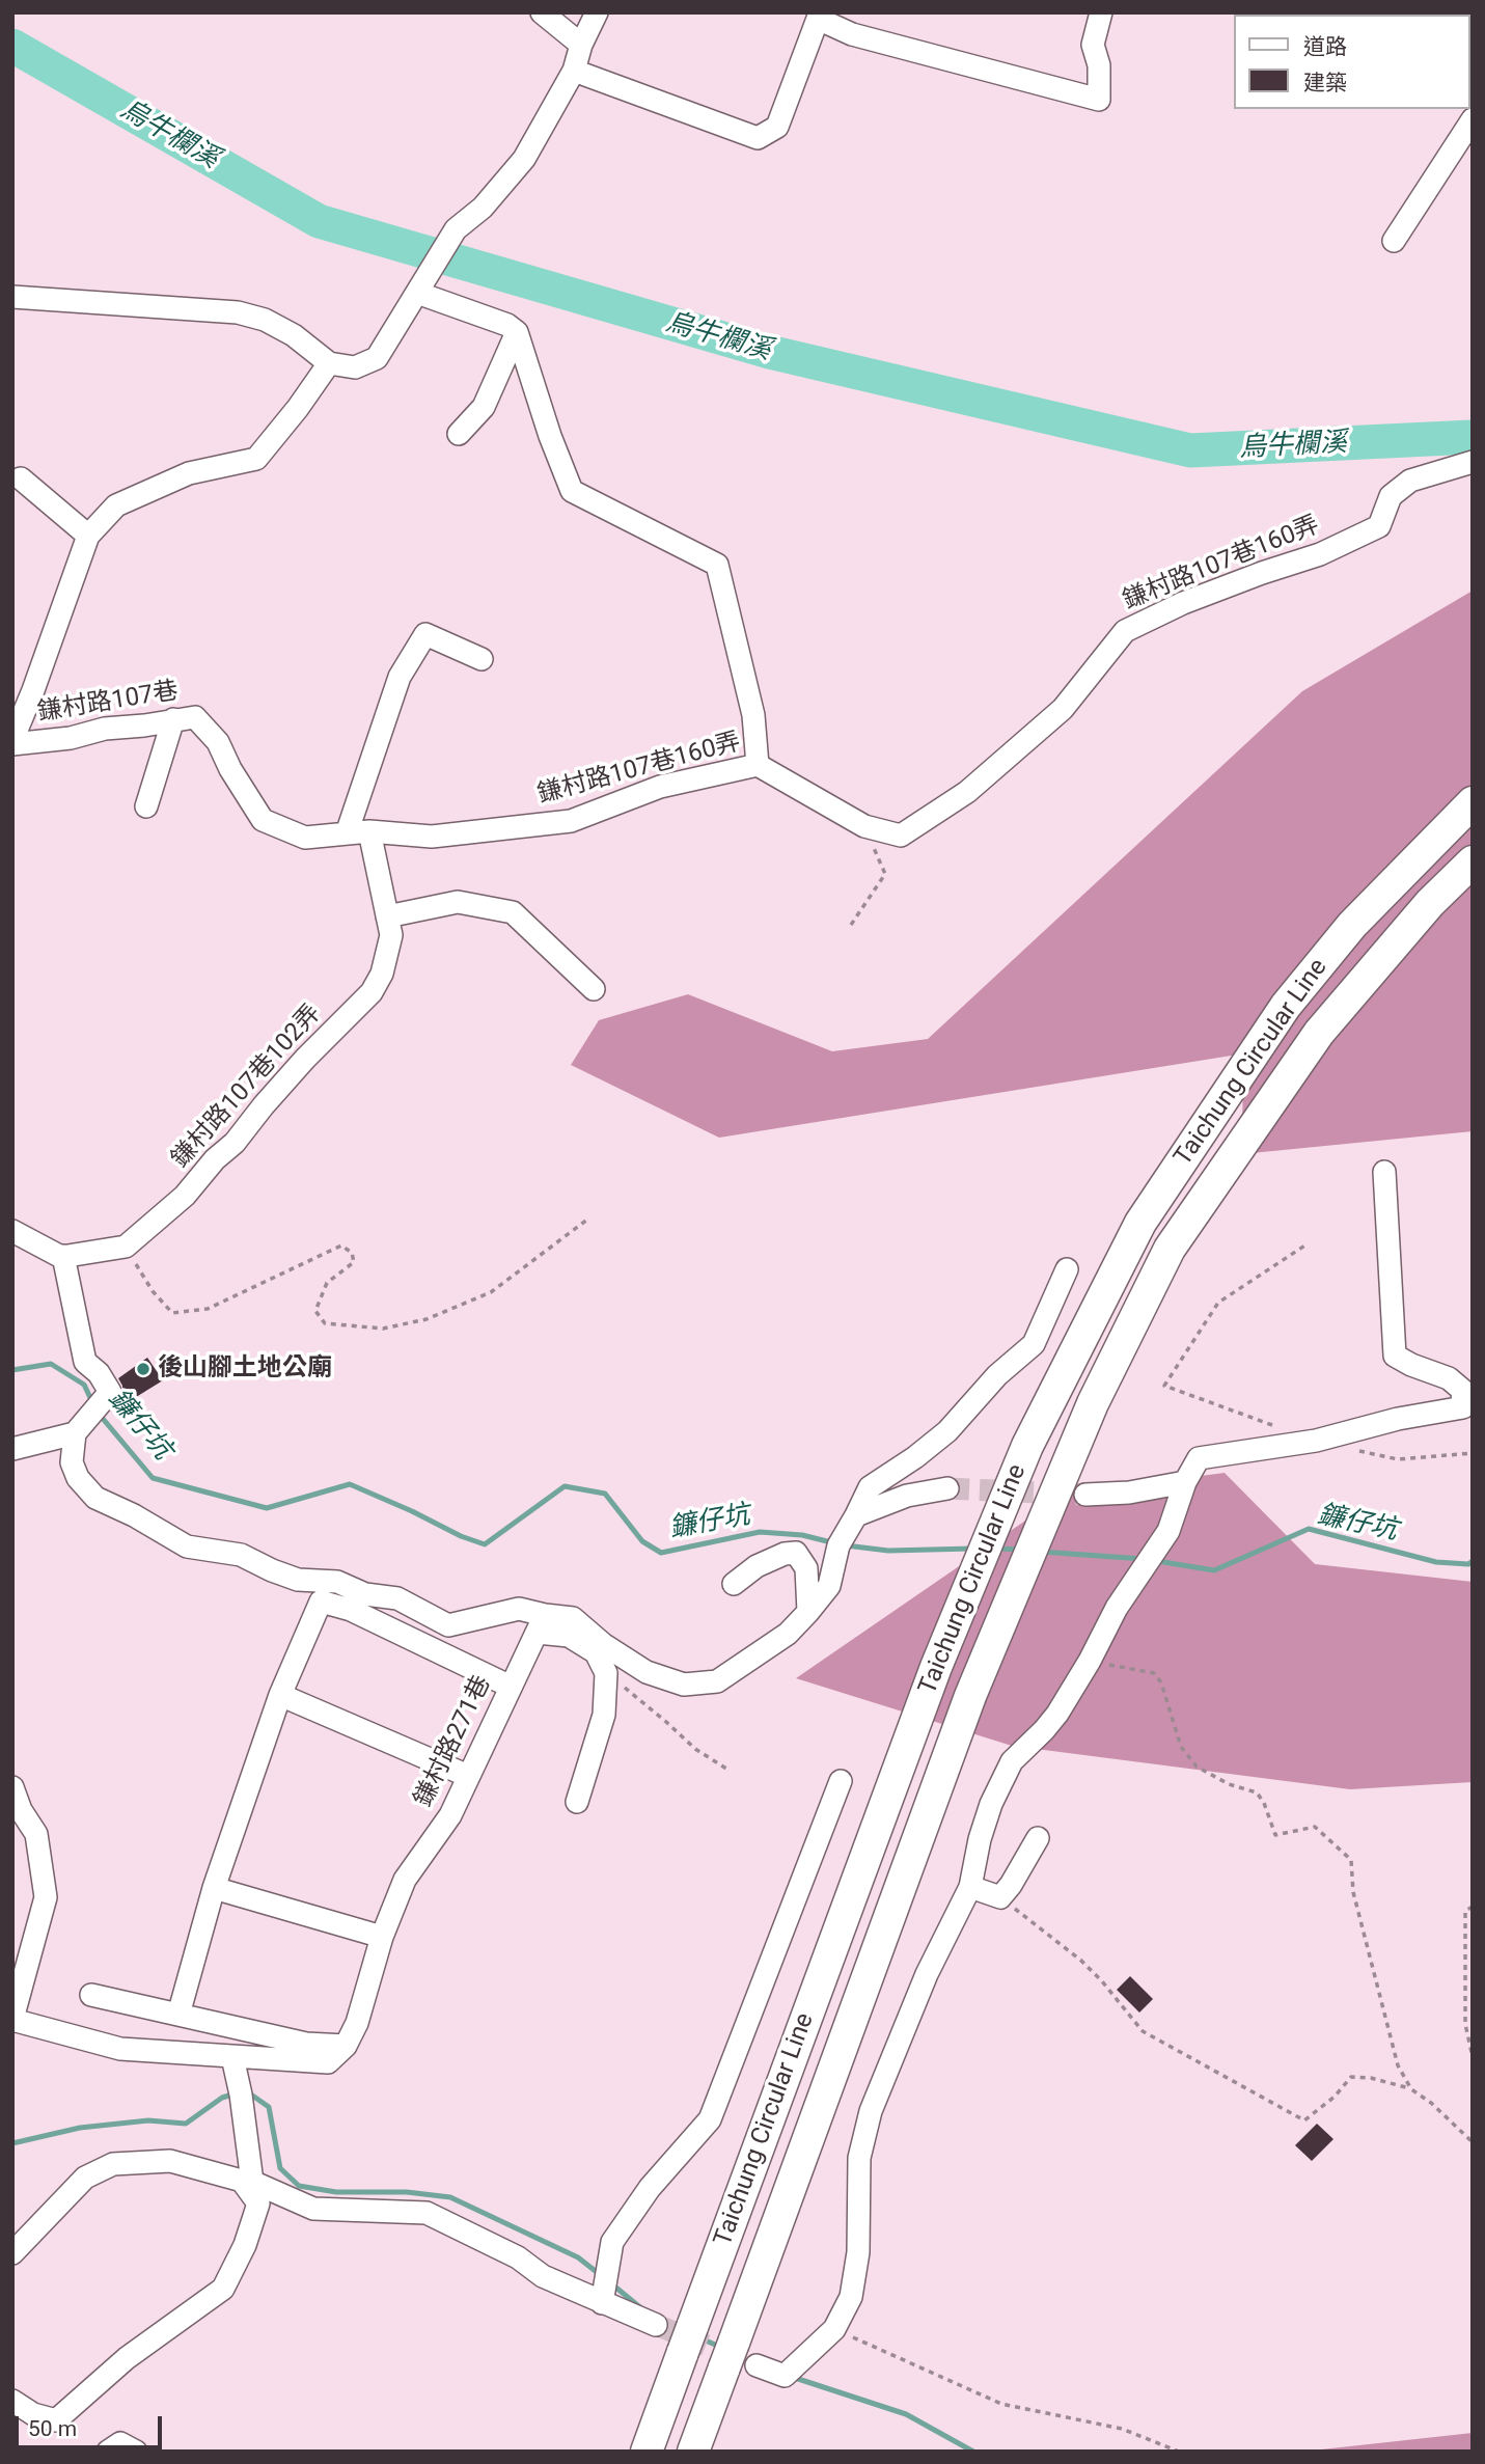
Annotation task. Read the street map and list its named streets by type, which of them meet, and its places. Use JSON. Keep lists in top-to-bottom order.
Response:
{
  "streets": {
    "highway": ["Taichung Circular Line"],
    "street": [
      "鎌村路107巷160弄",
      "鎌村路107巷",
      "鎌村路107巷102弄",
      "鎌村路271巷"
    ]
  },
  "crossings": [
    ["鎌村路107巷160弄", "鎌村路107巷"],
    ["鎌村路107巷160弄", "鎌村路107巷102弄"],
    ["鎌村路107巷", "鎌村路107巷102弄"]
  ],
  "water": ["烏牛欄溪", "鐮仔坑"],
  "places": ["後山腳土地公廟"],
  "legend": ["道路", "建築"],
  "scale_bar": "50 m"
}
